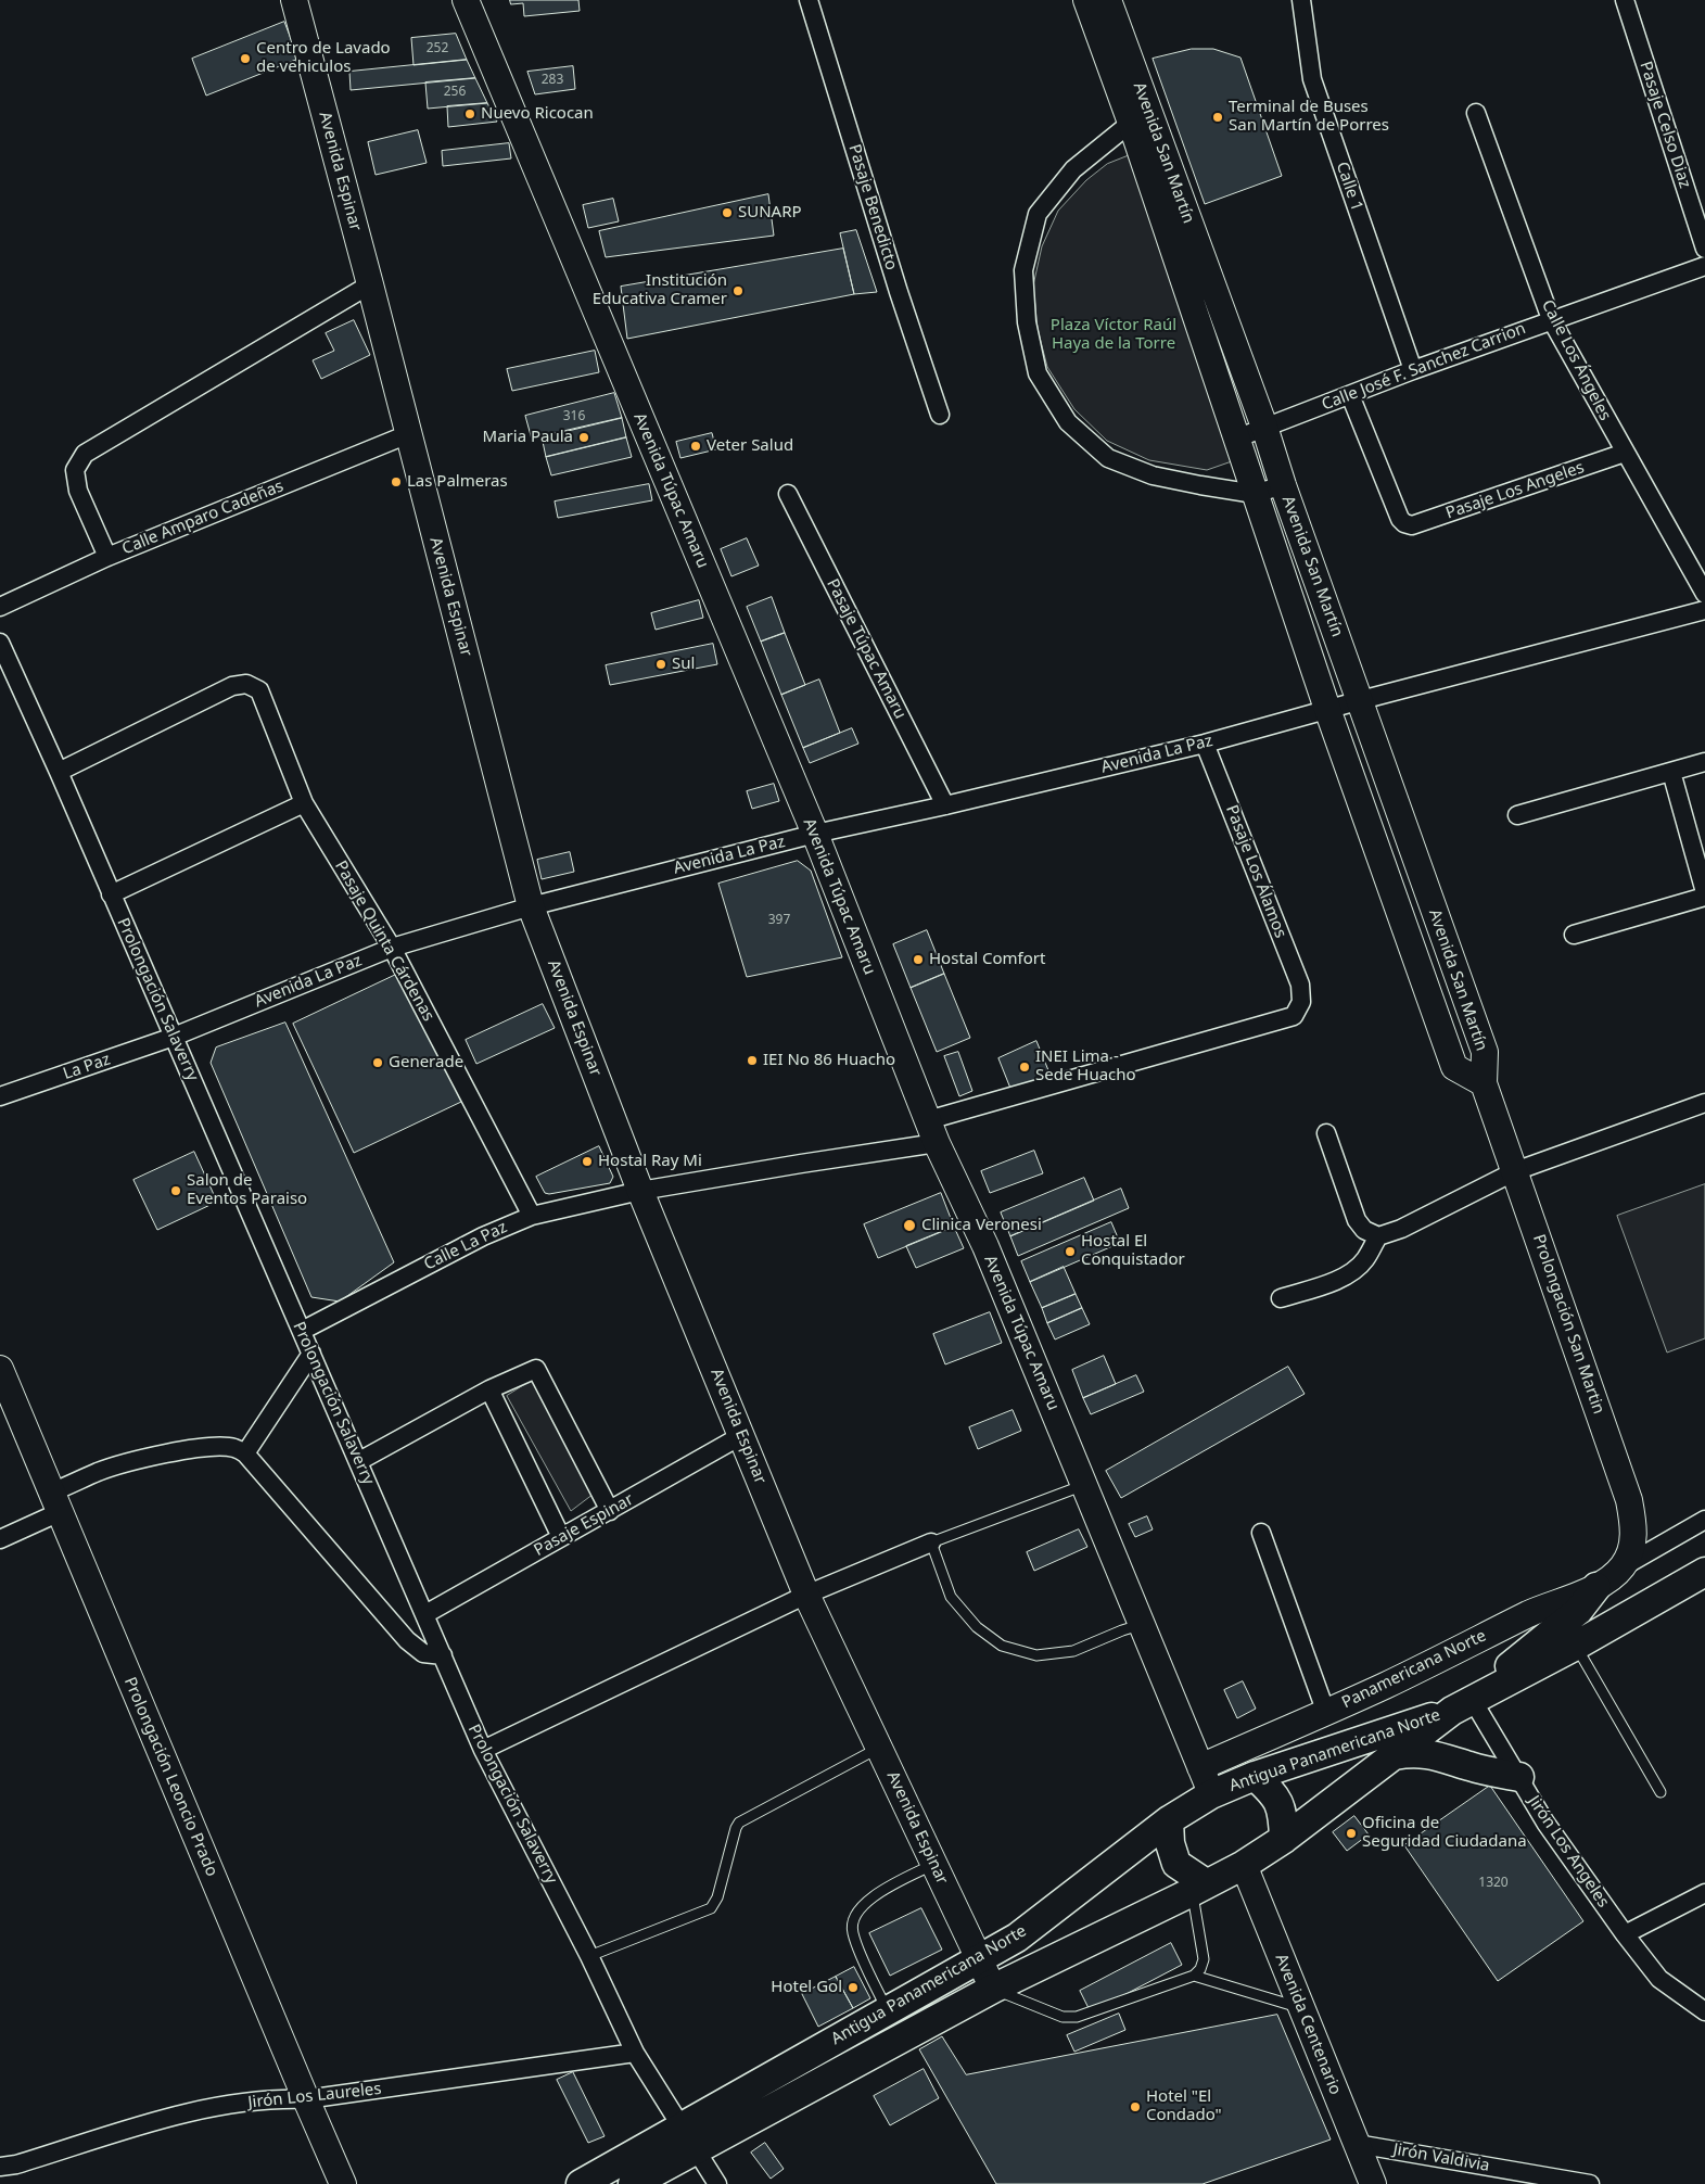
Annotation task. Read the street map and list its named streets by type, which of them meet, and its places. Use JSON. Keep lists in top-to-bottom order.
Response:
{
  "streets": {
    "main road": ["Antigua Panamericana Norte"],
    "street": [
      "Pasaje Celso Diaz",
      "Avenida San Martín",
      "Avenida Espinar",
      "Calle 1",
      "Pasaje Benedicto",
      "Calle Los Ángeles",
      "Calle José F. Sanchez Carrion",
      "Avenida Túpac Amaru",
      "Pasaje Los Angeles",
      "Calle Amparo Cadeñas",
      "Pasaje Túpac Amaru",
      "Avenida La Paz",
      "Pasaje Los Álamos",
      "Pasaje Quinta Cárdenas",
      "Prolongación Salaverry",
      "La Paz",
      "Calle La Paz",
      "Prolongación San Martin",
      "Pasaje Espinar",
      "Panamericana Norte",
      "Prolongación Leoncio Prado",
      "Jirón Los Angeles",
      "Avenida Centenario",
      "Jirón Los Laureles",
      "Jirón Valdivia"
    ]
  },
  "crossings": [
    ["Avenida San Martín", "Calle José F. Sanchez Carrion"],
    ["Avenida San Martín", "Avenida La Paz"],
    ["Avenida San Martín", "Prolongación San Martin"],
    ["Avenida Espinar", "Calle Amparo Cadeñas"],
    ["Avenida Espinar", "Avenida La Paz"],
    ["Avenida Espinar", "Calle La Paz"],
    ["Avenida Espinar", "Pasaje Espinar"],
    ["Avenida Espinar", "Antigua Panamericana Norte"],
    ["Calle 1", "Calle José F. Sanchez Carrion"],
    ["Calle Los Ángeles", "Calle José F. Sanchez Carrion"],
    ["Calle Los Ángeles", "Pasaje Los Angeles"],
    ["Calle José F. Sanchez Carrion", "Pasaje Los Angeles"],
    ["Avenida Túpac Amaru", "Avenida La Paz"],
    ["Avenida Túpac Amaru", "Pasaje Los Álamos"],
    ["Avenida Túpac Amaru", "Calle La Paz"],
    ["Avenida Túpac Amaru", "Panamericana Norte"],
    ["Avenida Túpac Amaru", "Antigua Panamericana Norte"],
    ["Pasaje Túpac Amaru", "Avenida La Paz"],
    ["Avenida La Paz", "Pasaje Los Álamos"],
    ["Avenida La Paz", "Pasaje Quinta Cárdenas"],
    ["Avenida La Paz", "Prolongación Salaverry"],
    ["Avenida La Paz", "La Paz"],
    ["Pasaje Los Álamos", "Calle La Paz"],
    ["Pasaje Quinta Cárdenas", "Prolongación Salaverry"],
    ["Pasaje Quinta Cárdenas", "Calle La Paz"],
    ["Prolongación Salaverry", "La Paz"],
    ["Prolongación Salaverry", "Calle La Paz"],
    ["Prolongación Salaverry", "Pasaje Espinar"],
    ["Prolongación Salaverry", "Antigua Panamericana Norte"],
    ["Prolongación Salaverry", "Jirón Los Laureles"],
    ["Prolongación San Martin", "Panamericana Norte"],
    ["Antigua Panamericana Norte", "Jirón Los Angeles"],
    ["Antigua Panamericana Norte", "Avenida Centenario"],
    ["Prolongación Leoncio Prado", "Jirón Los Laureles"],
    ["Avenida Centenario", "Jirón Valdivia"]
  ],
  "parks": ["Plaza Víctor Raúl Haya de la Torre"],
  "places": [
    "Centro de Lavado de vehiculos",
    "Nuevo Ricocan",
    "Terminal de Buses San Martín de Porres",
    "SUNARP",
    "Institución Educativa Cramer",
    "Maria Paula",
    "Veter Salud",
    "Las Palmeras",
    "Sul",
    "Hostal Comfort",
    "IEI No 86 Huacho",
    "Generade",
    "INEI Lima - Sede Huacho",
    "Hostal Ray Mi",
    "Salon de Eventos Paraiso",
    "Clinica Veronesi",
    "Hostal El Conquistador",
    "Oficina de Seguridad Ciudadana",
    "Hotel Gol",
    "Hotel \"El Condado\""
  ],
  "house_numbers": [
    "252",
    "283",
    "256",
    "316",
    "397",
    "1320"
  ]
}
